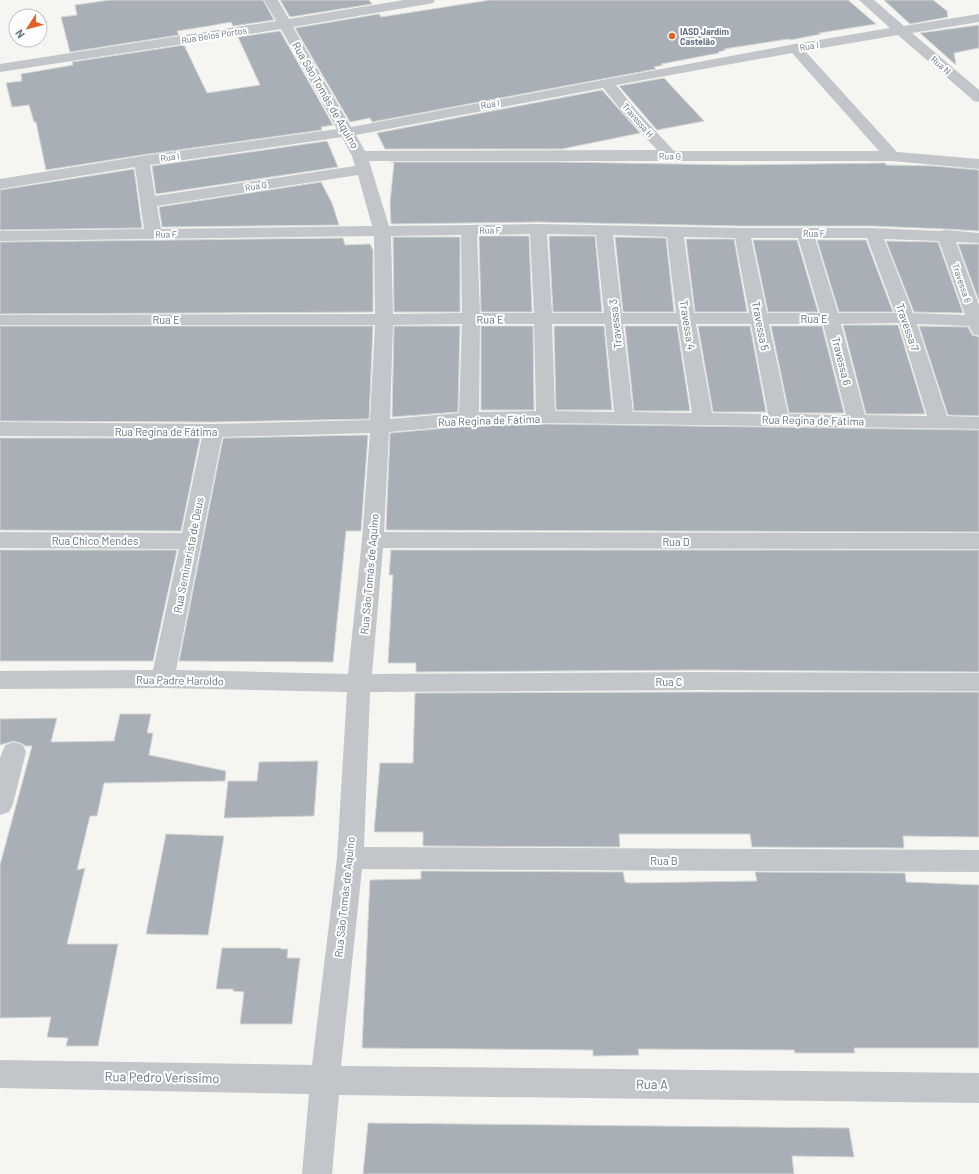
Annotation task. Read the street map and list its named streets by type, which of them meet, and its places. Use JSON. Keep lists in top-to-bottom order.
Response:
{
  "streets": {
    "street": [
      "Rua Belos Portos",
      "Rua I",
      "Rua N",
      "Rua São Tomás de Aquino",
      "Travessa H",
      "Rua G",
      "Rua F",
      "Travessa 8",
      "Rua E",
      "Travessa 3",
      "Travessa 4",
      "Travessa 5",
      "Travessa 7",
      "Travessa 6",
      "Rua Regina de Fátima",
      "Rua Chico Mendes",
      "Rua D",
      "Rua Seminarista de Deus",
      "Rua Padre Haroldo",
      "Rua C",
      "Rua B",
      "Rua Pedro Veríssimo",
      "Rua A"
    ]
  },
  "crossings": [
    ["Rua Belos Portos", "Rua São Tomás de Aquino"],
    ["Rua I", "Rua N"],
    ["Rua I", "Rua São Tomás de Aquino"],
    ["Rua I", "Travessa H"],
    ["Rua São Tomás de Aquino", "Rua G"],
    ["Rua São Tomás de Aquino", "Rua F"],
    ["Rua São Tomás de Aquino", "Rua E"],
    ["Rua São Tomás de Aquino", "Rua Regina de Fátima"],
    ["Rua São Tomás de Aquino", "Rua D"],
    ["Rua São Tomás de Aquino", "Rua Padre Haroldo"],
    ["Rua São Tomás de Aquino", "Rua C"],
    ["Rua São Tomás de Aquino", "Rua B"],
    ["Rua São Tomás de Aquino", "Rua Pedro Veríssimo"],
    ["Rua São Tomás de Aquino", "Rua A"],
    ["Travessa H", "Rua G"],
    ["Rua F", "Travessa 8"],
    ["Rua F", "Travessa 3"],
    ["Rua F", "Travessa 4"],
    ["Rua F", "Travessa 5"],
    ["Rua F", "Travessa 7"],
    ["Rua F", "Travessa 6"],
    ["Travessa 8", "Rua E"],
    ["Rua E", "Travessa 3"],
    ["Rua E", "Travessa 4"],
    ["Rua E", "Travessa 5"],
    ["Rua E", "Travessa 7"],
    ["Rua E", "Travessa 6"],
    ["Travessa 3", "Rua Regina de Fátima"],
    ["Travessa 4", "Rua Regina de Fátima"],
    ["Travessa 5", "Rua Regina de Fátima"],
    ["Travessa 7", "Rua Regina de Fátima"],
    ["Travessa 6", "Rua Regina de Fátima"],
    ["Rua Regina de Fátima", "Rua Seminarista de Deus"],
    ["Rua Chico Mendes", "Rua Seminarista de Deus"],
    ["Rua Seminarista de Deus", "Rua Padre Haroldo"],
    ["Rua Padre Haroldo", "Rua C"],
    ["Rua Pedro Veríssimo", "Rua A"]
  ],
  "places": ["IASD Jardim Castelão"],
  "north": "bottom left"
}
